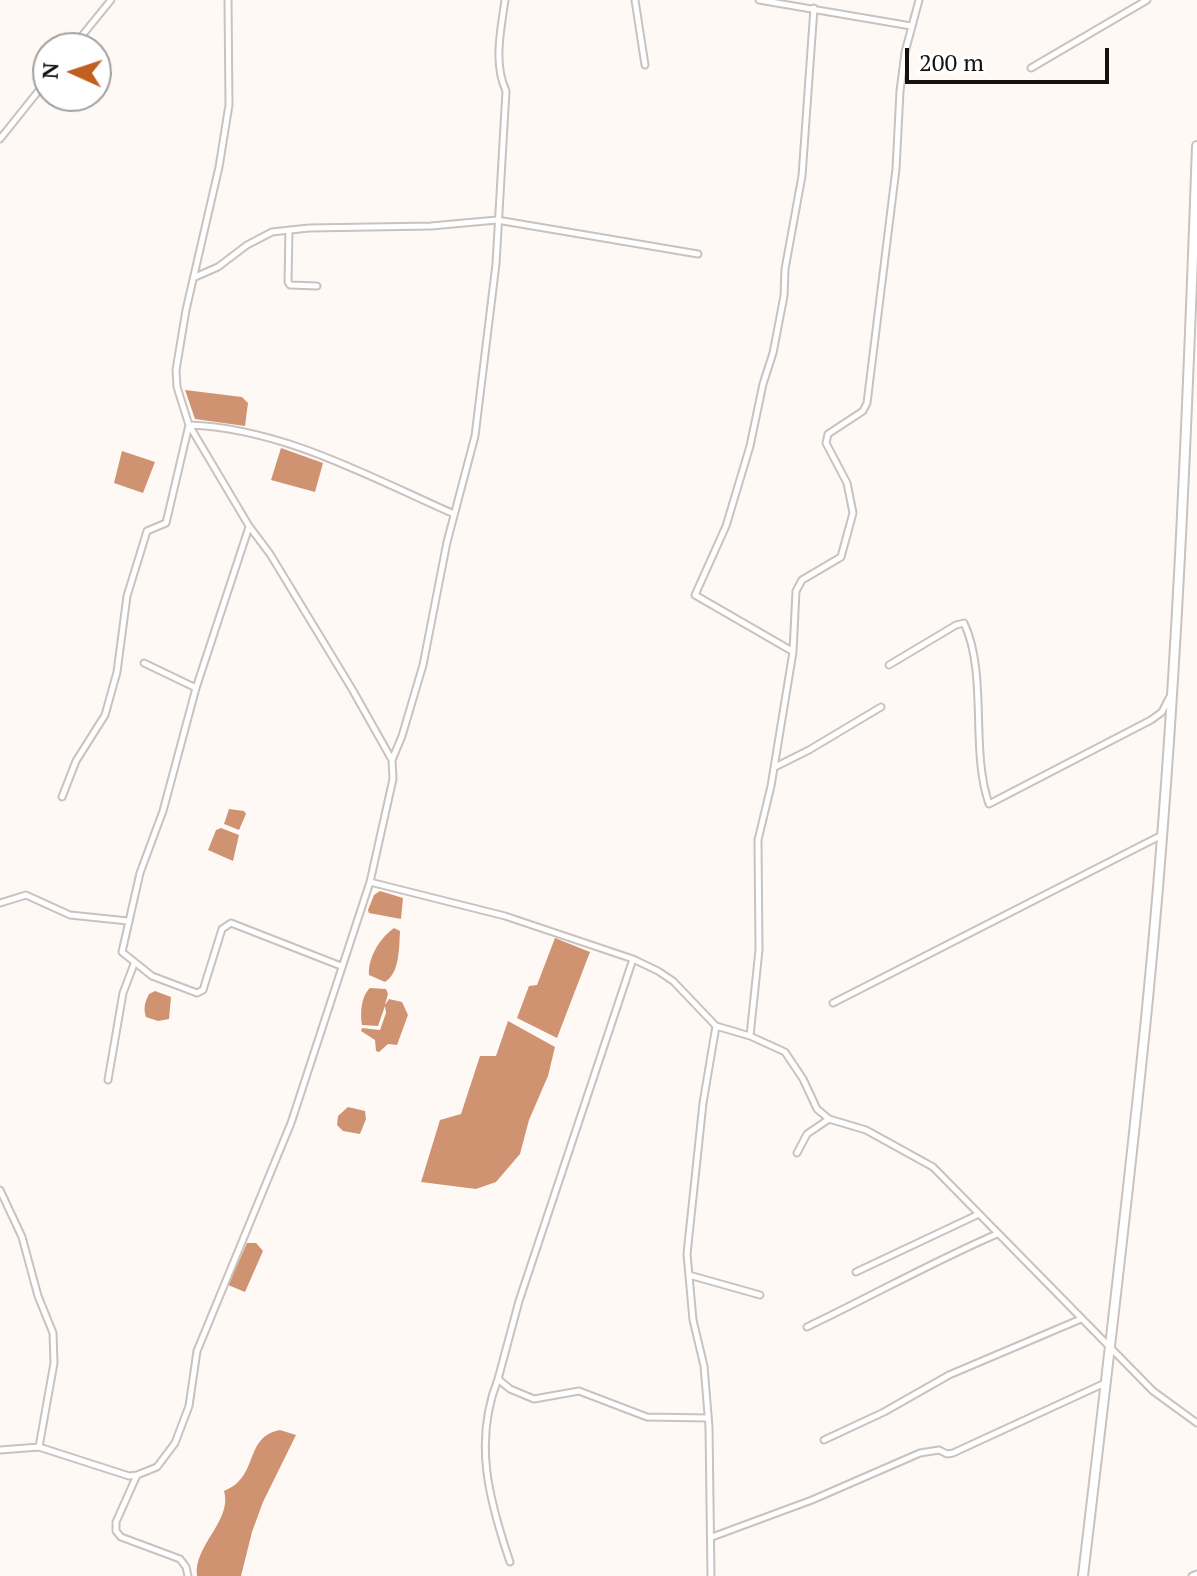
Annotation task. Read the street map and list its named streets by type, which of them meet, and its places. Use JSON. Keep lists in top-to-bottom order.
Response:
{
  "scale_bar": "200 m",
  "north": "left"
}
